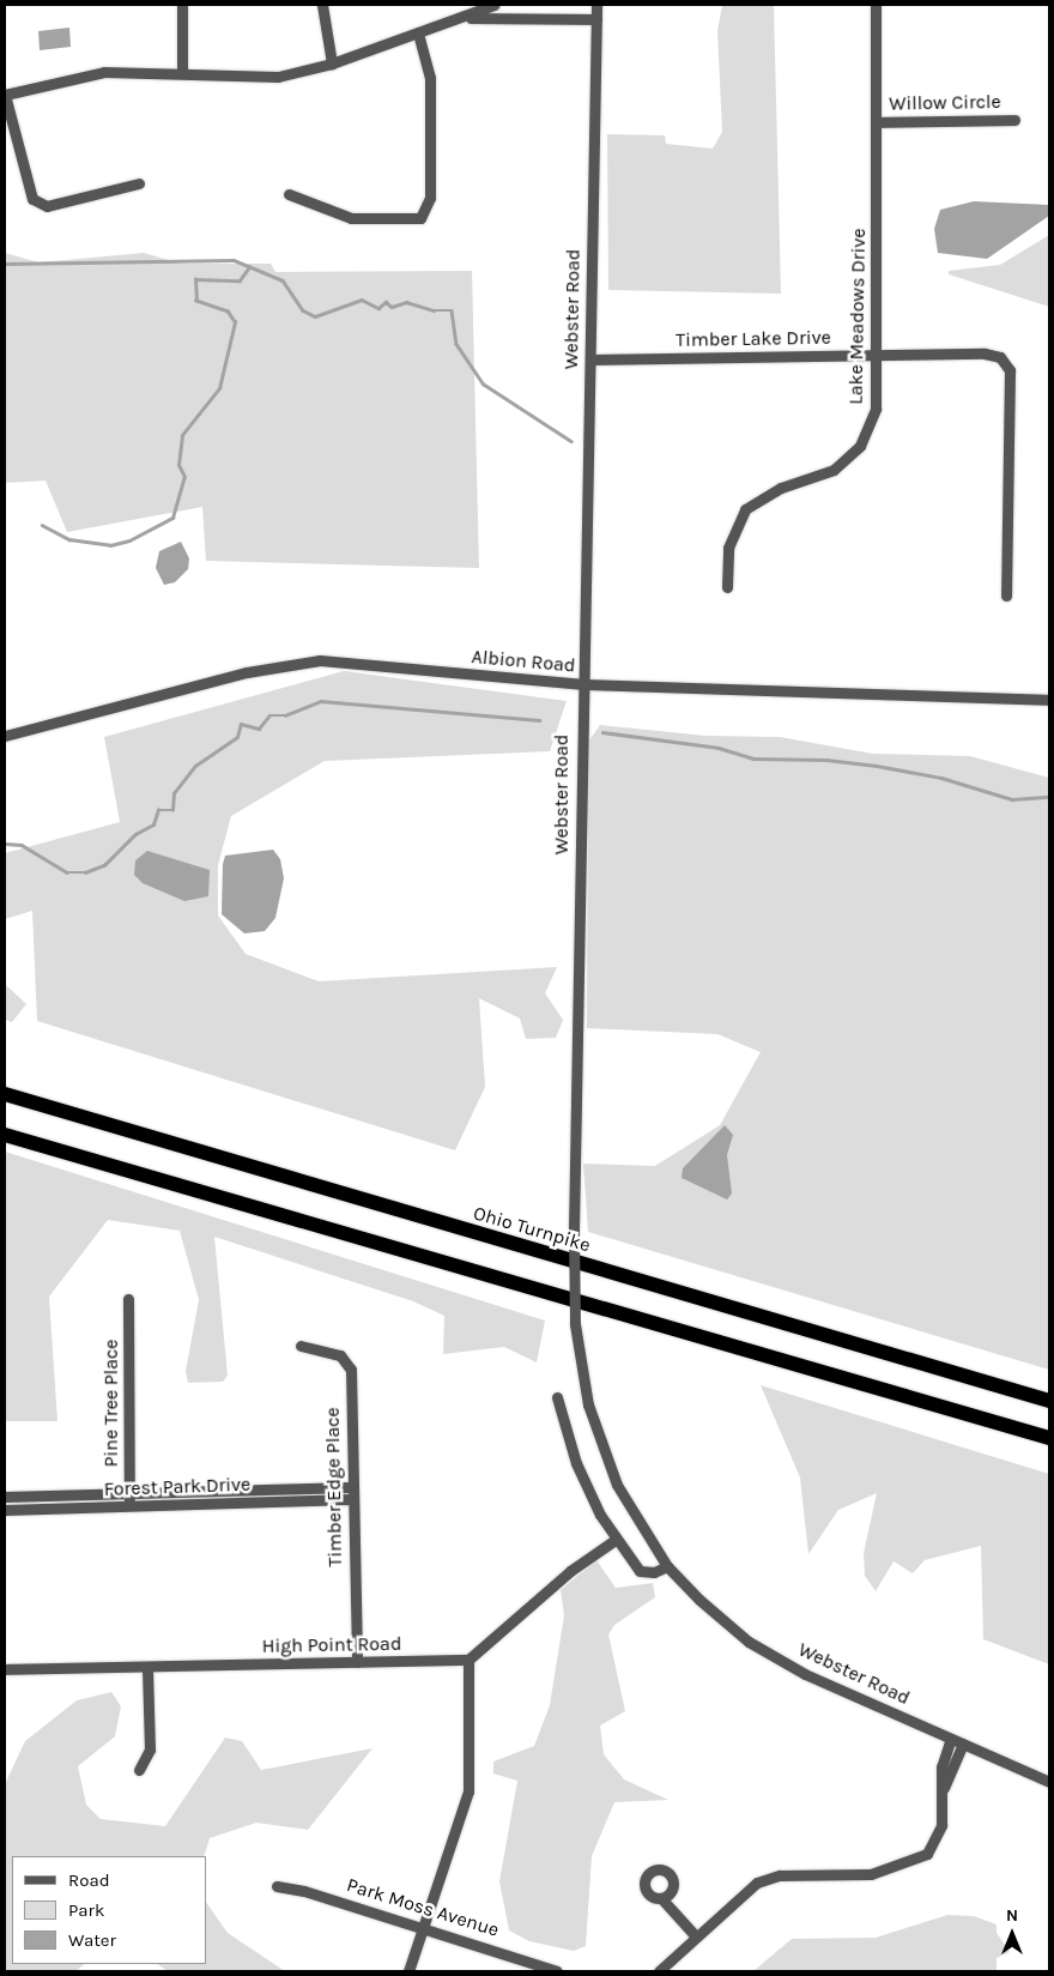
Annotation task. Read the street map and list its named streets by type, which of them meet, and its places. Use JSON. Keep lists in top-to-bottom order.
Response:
{
  "streets": {
    "highway": ["Ohio Turnpike"],
    "street": [
      "Willow Circle",
      "Webster Road",
      "Lake Meadows Drive",
      "Timber Lake Drive",
      "Albion Road",
      "Pine Tree Place",
      "Forest Park Drive",
      "Timber Edge Place",
      "High Point Road",
      "Park Moss Avenue"
    ]
  },
  "crossings": [
    ["Willow Circle", "Lake Meadows Drive"],
    ["Webster Road", "Timber Lake Drive"],
    ["Webster Road", "Albion Road"],
    ["Lake Meadows Drive", "Timber Lake Drive"],
    ["Pine Tree Place", "Forest Park Drive"],
    ["Forest Park Drive", "Timber Edge Place"],
    ["Timber Edge Place", "High Point Road"]
  ],
  "legend": ["Road", "Park", "Water"],
  "north": "top"
}
